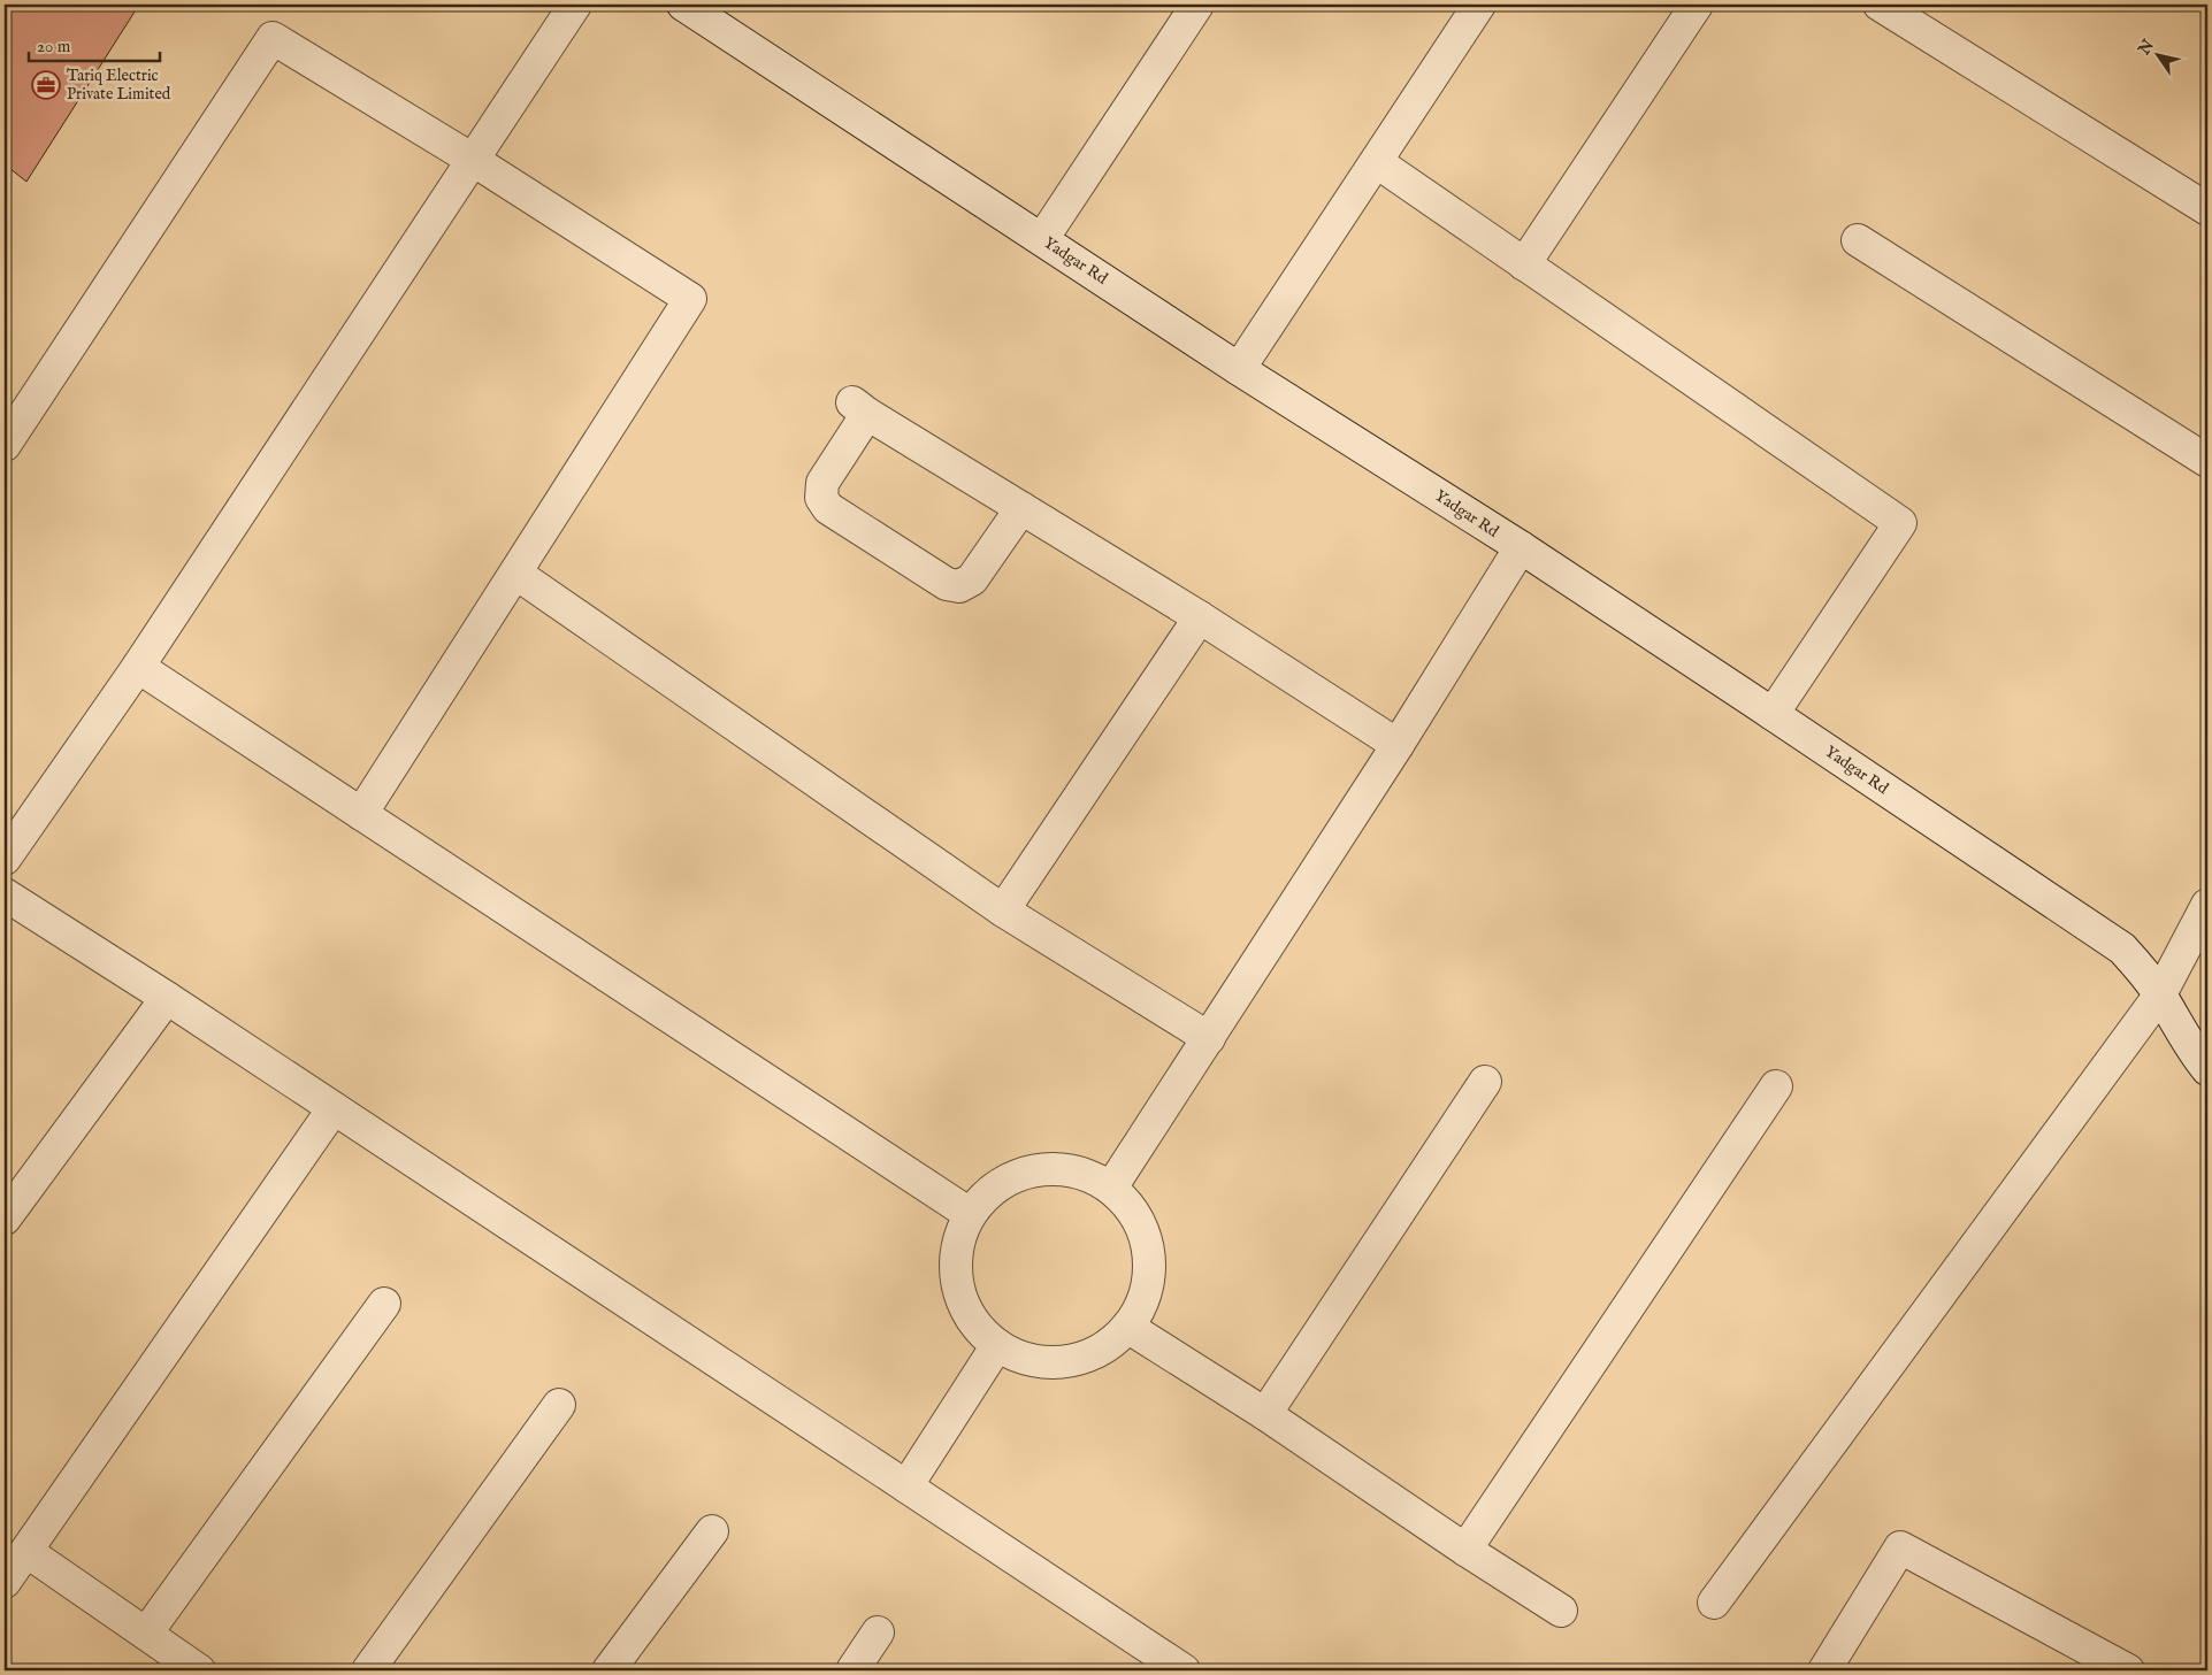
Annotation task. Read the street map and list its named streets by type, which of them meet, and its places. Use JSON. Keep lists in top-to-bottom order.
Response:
{
  "streets": {
    "street": ["Yadgar Rd"]
  },
  "places": {
    "office": ["Tariq Electric Private Limited"]
  },
  "scale_bar": "20 m",
  "north": "top left"
}
